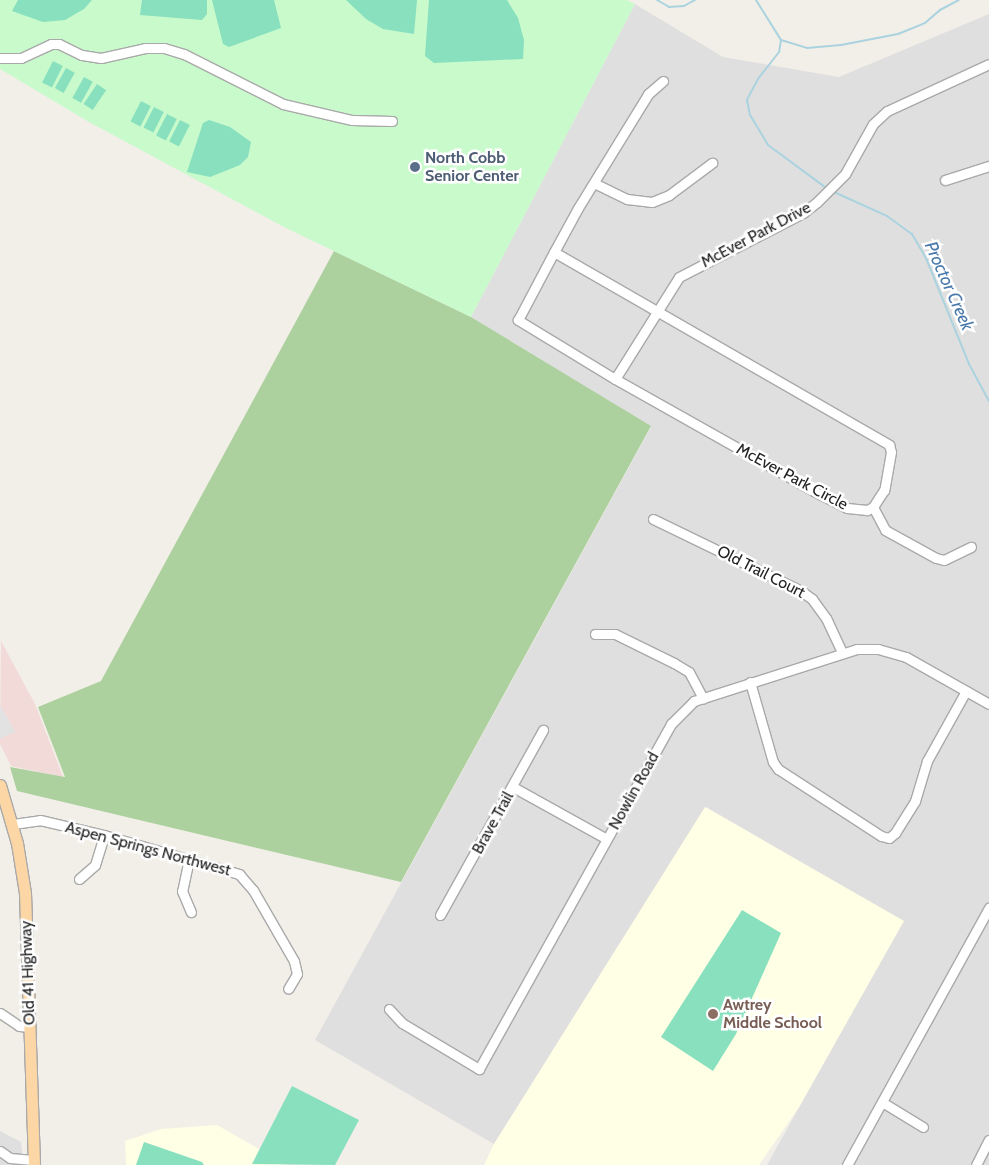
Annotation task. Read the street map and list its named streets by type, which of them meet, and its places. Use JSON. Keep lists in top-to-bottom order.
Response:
{
  "streets": {
    "main road": ["Old 41 Highway"],
    "street": [
      "McEver Park Drive",
      "McEver Park Circle",
      "Old Trail Court",
      "Nowlin Road",
      "Brave Trail",
      "Aspen Springs Northwest"
    ]
  },
  "crossings": [
    ["McEver Park Drive", "McEver Park Circle"],
    ["Old Trail Court", "Nowlin Road"],
    ["Aspen Springs Northwest", "Old 41 Highway"]
  ],
  "water": ["Proctor Creek"],
  "places": ["North Cobb Senior Center", "Awtrey Middle School"]
}
